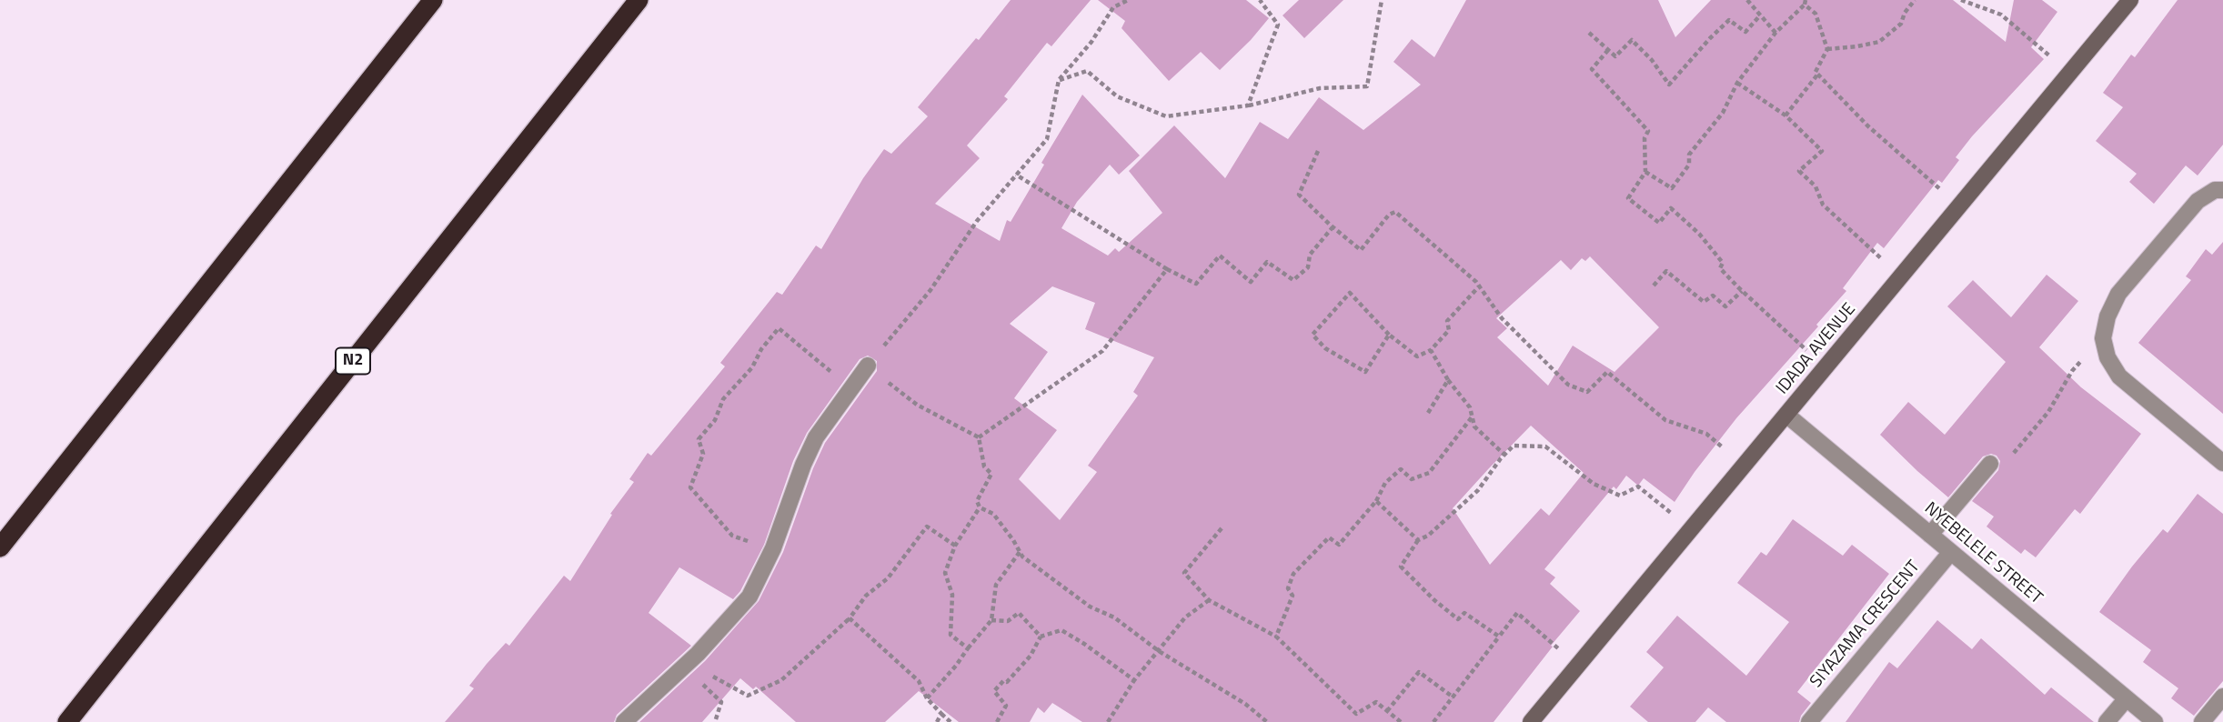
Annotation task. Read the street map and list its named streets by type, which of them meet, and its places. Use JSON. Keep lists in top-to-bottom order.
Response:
{
  "streets": {
    "highway": ["N2"],
    "street": ["IDADA AVENUE", "NYEBELELE STREET", "SIYAZAMA CRESCENT"]
  },
  "crossings": [
    ["IDADA AVENUE", "NYEBELELE STREET"],
    ["NYEBELELE STREET", "SIYAZAMA CRESCENT"]
  ]
}
